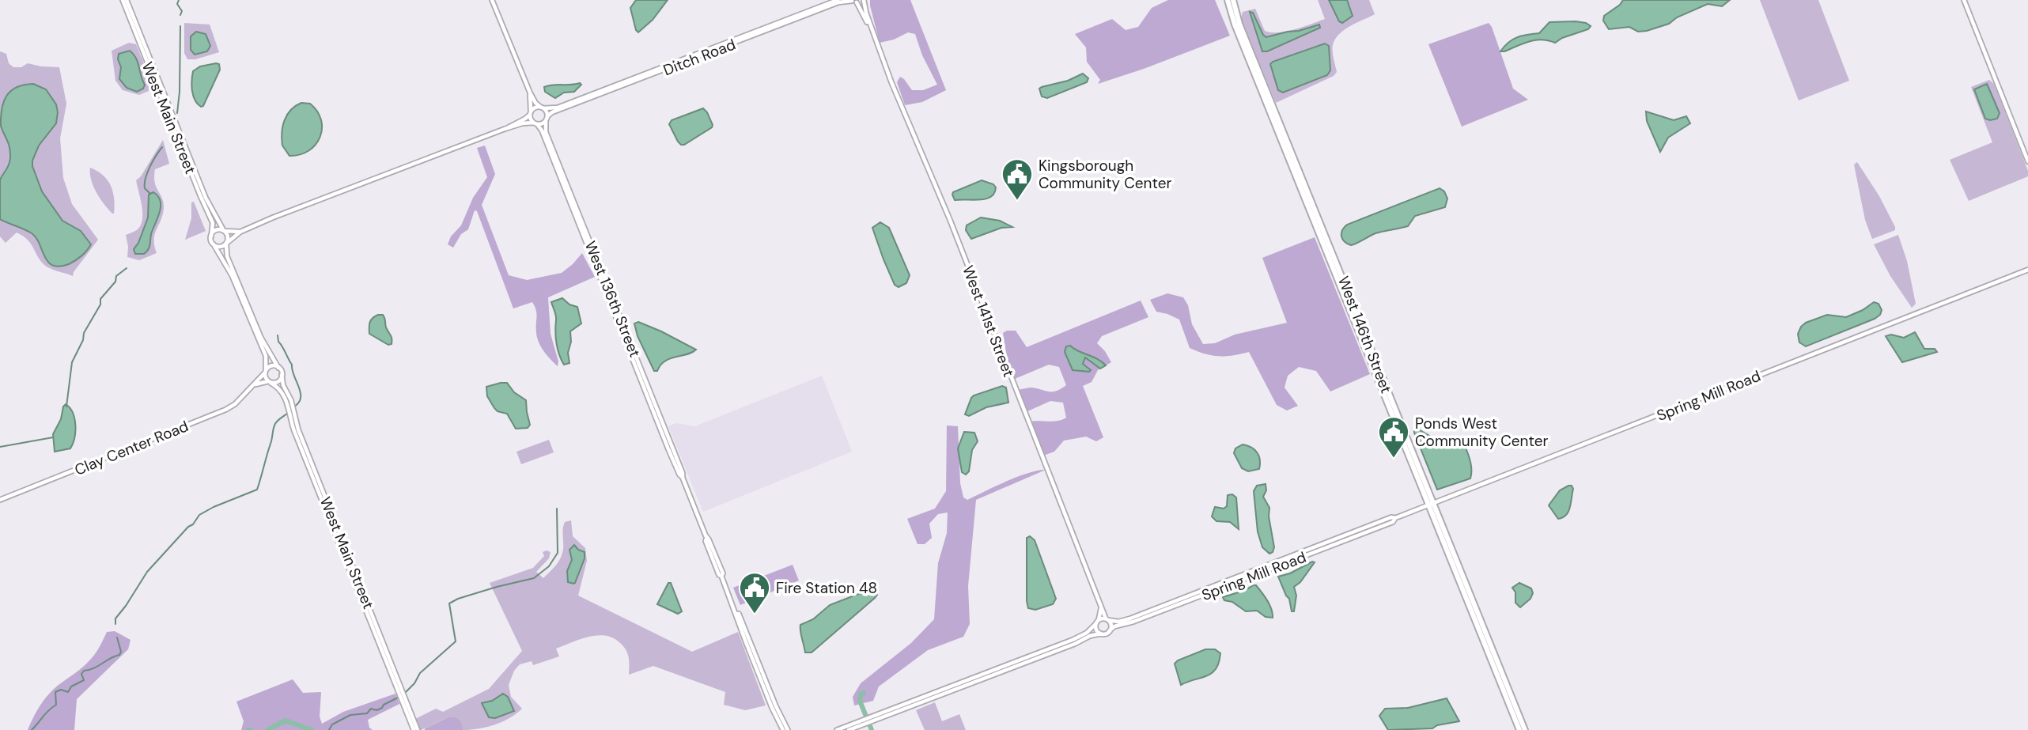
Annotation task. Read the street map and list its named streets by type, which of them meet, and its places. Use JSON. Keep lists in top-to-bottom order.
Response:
{
  "streets": {
    "main road": ["West 146th Street"],
    "street": [
      "Ditch Road",
      "West Main Street",
      "West 136th Street",
      "West 141st Street",
      "Spring Mill Road",
      "Clay Center Road"
    ]
  },
  "crossings": [
    ["Ditch Road", "West 136th Street"],
    ["West Main Street", "Clay Center Road"],
    ["West 141st Street", "Spring Mill Road"],
    ["West 146th Street", "Spring Mill Road"]
  ],
  "places": {
    "public building": ["Kingsborough Community Center", "Ponds West Community Center", "Fire Station 48"]
  }
}
